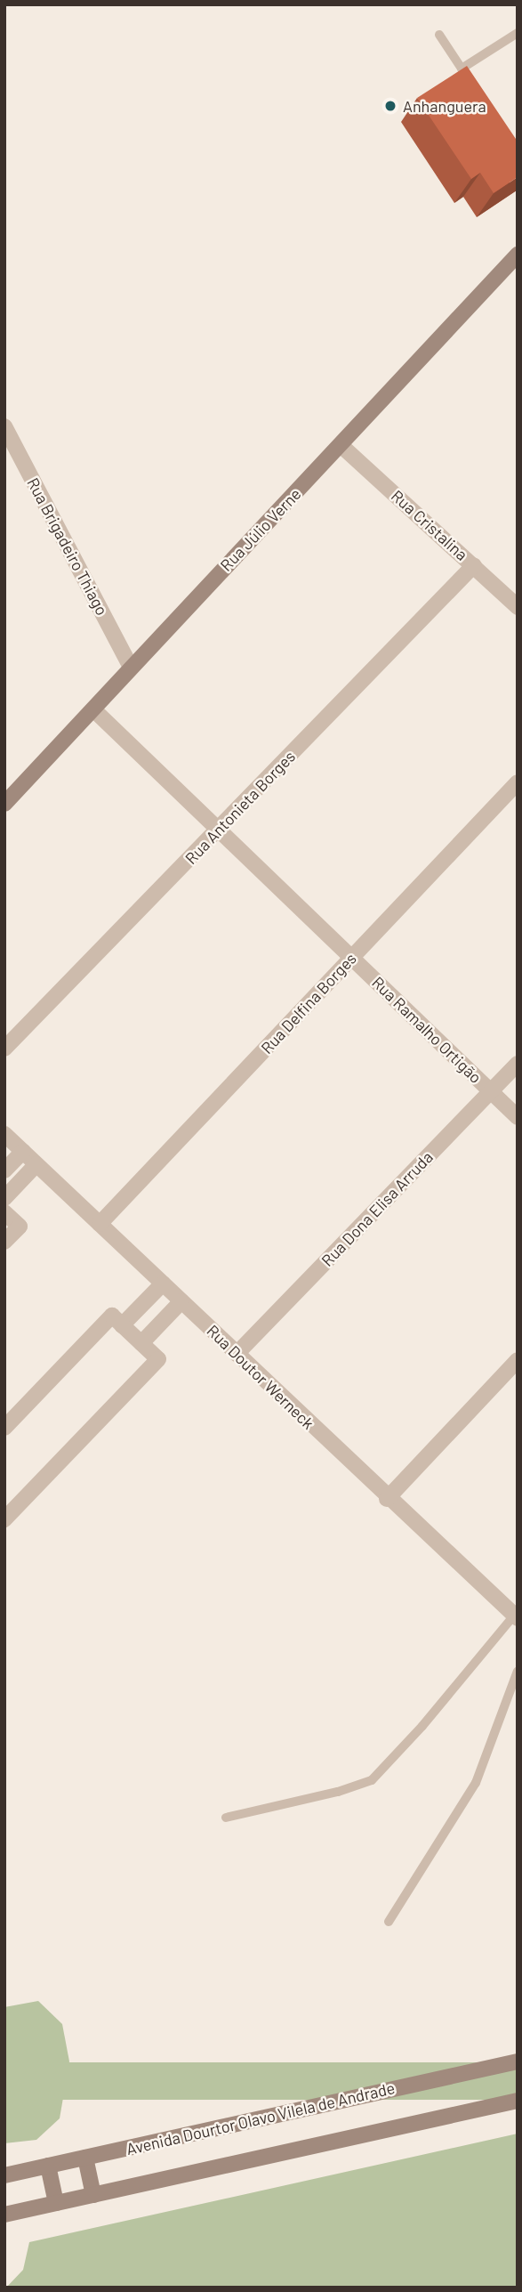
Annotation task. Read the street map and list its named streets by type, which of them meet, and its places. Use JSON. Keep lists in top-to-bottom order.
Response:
{
  "streets": {
    "main road": ["Rua Júlio Verne", "Avenida Dourtor Olavo Vilela de Andrade"],
    "street": [
      "Rua Cristalina",
      "Rua Brigadeiro Thiago",
      "Rua Antonieta Borges",
      "Rua Delfina Borges",
      "Rua Ramalho Ortigão",
      "Rua Dona Elisa Arruda",
      "Rua Doutor Werneck"
    ]
  },
  "crossings": [
    ["Rua Cristalina", "Rua Júlio Verne"],
    ["Rua Cristalina", "Rua Antonieta Borges"],
    ["Rua Júlio Verne", "Rua Brigadeiro Thiago"],
    ["Rua Júlio Verne", "Rua Ramalho Ortigão"],
    ["Rua Antonieta Borges", "Rua Ramalho Ortigão"],
    ["Rua Delfina Borges", "Rua Ramalho Ortigão"],
    ["Rua Delfina Borges", "Rua Doutor Werneck"],
    ["Rua Ramalho Ortigão", "Rua Dona Elisa Arruda"],
    ["Rua Dona Elisa Arruda", "Rua Doutor Werneck"]
  ],
  "places": ["Anhanguera"]
}
